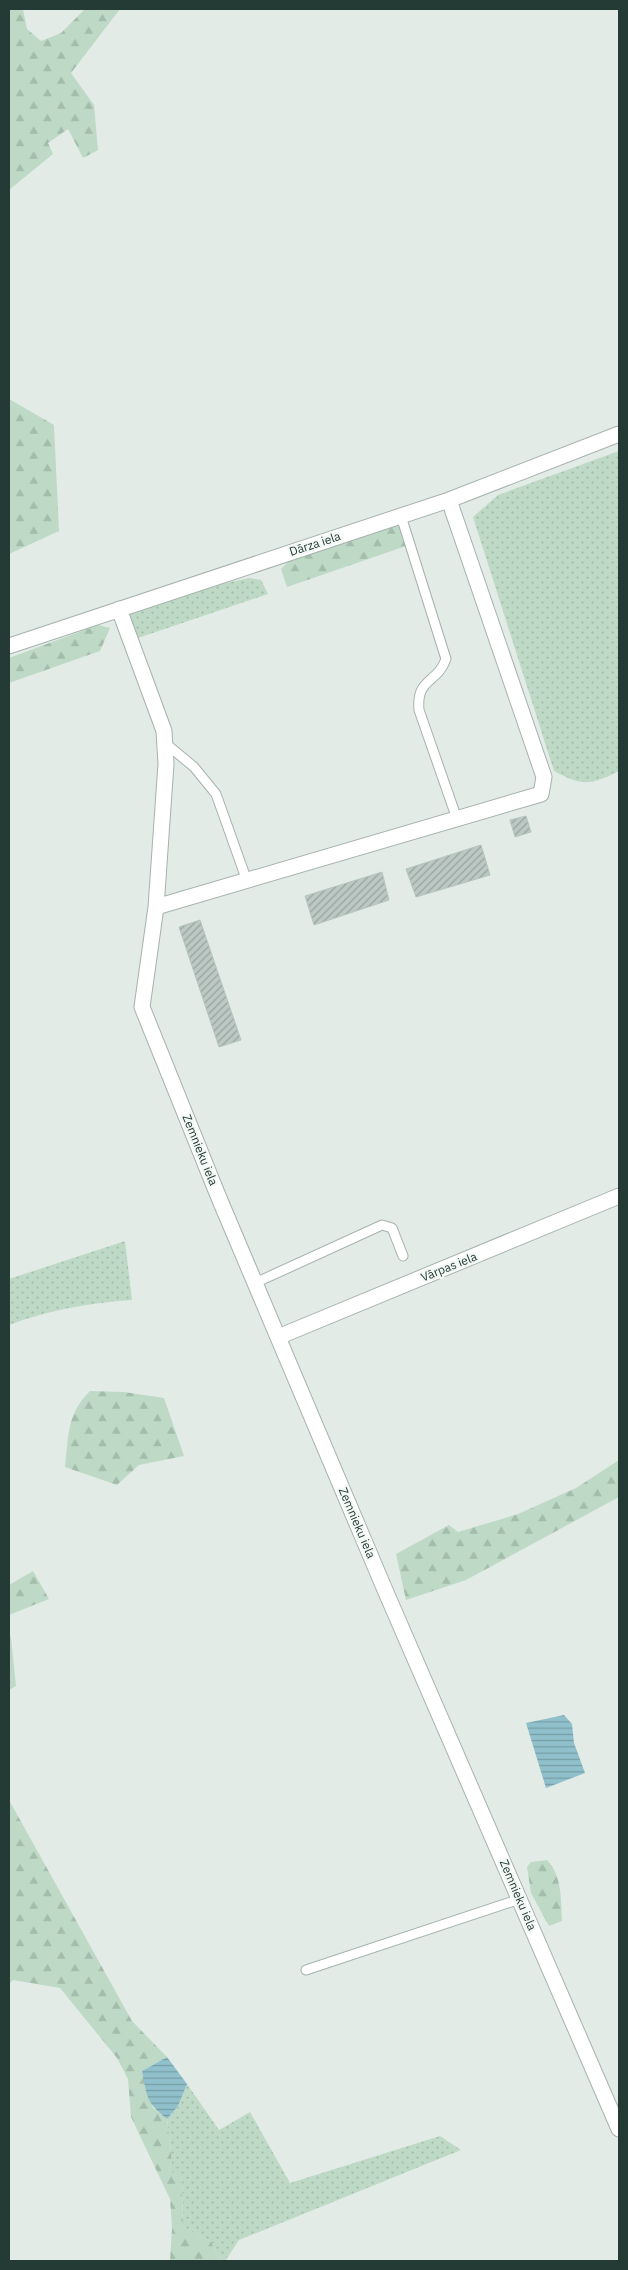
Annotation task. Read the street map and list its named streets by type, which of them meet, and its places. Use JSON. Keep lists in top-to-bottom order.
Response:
{
  "streets": {
    "street": ["Dārza iela", "Zemnieku iela", "Vārpas iela"]
  },
  "crossings": [
    ["Dārza iela", "Zemnieku iela"],
    ["Zemnieku iela", "Vārpas iela"]
  ]
}
